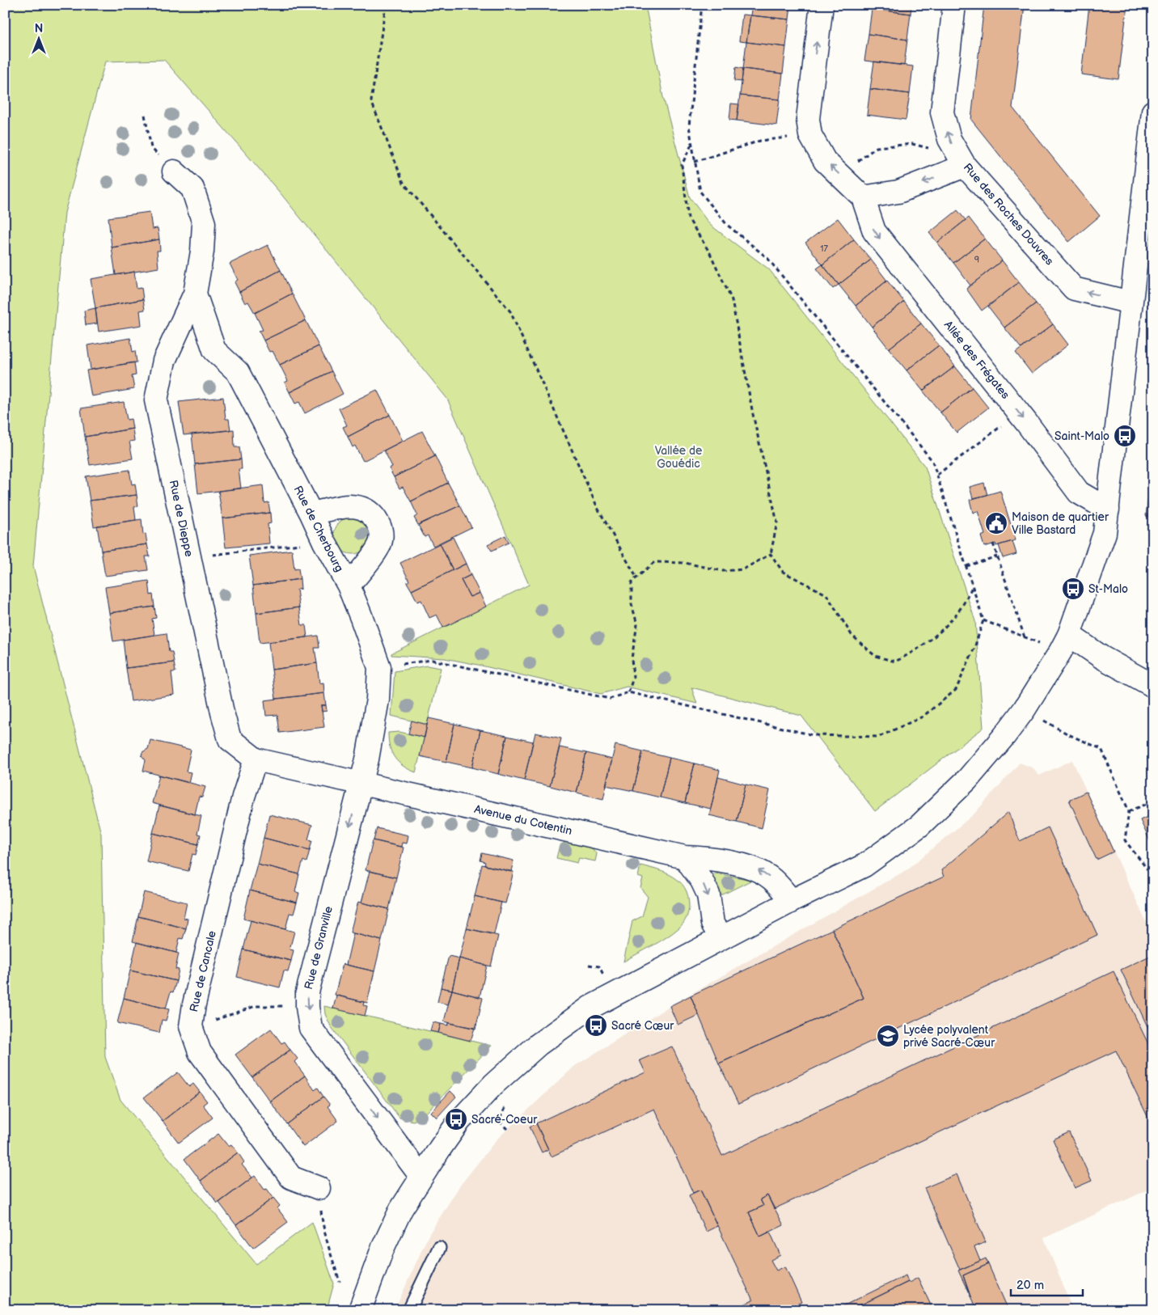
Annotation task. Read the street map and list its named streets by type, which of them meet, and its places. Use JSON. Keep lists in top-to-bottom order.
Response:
{
  "streets": {
    "street": [
      "Rue des Roches Douvres",
      "Allée des Frégates",
      "Rue de Dieppe",
      "Rue de Cherbourg",
      "Avenue du Cotentin",
      "Rue de Granville",
      "Rue de Cancale"
    ]
  },
  "crossings": [
    ["Rue de Dieppe", "Rue de Cherbourg"],
    ["Rue de Dieppe", "Avenue du Cotentin"],
    ["Rue de Dieppe", "Rue de Granville"],
    ["Rue de Dieppe", "Rue de Cancale"],
    ["Rue de Cherbourg", "Avenue du Cotentin"],
    ["Rue de Cherbourg", "Rue de Granville"],
    ["Avenue du Cotentin", "Rue de Granville"]
  ],
  "one_way": ["Rue des Roches Douvres", "Allée des Frégates", "Rue de Granville"],
  "parks": ["Vallée de Gouédic"],
  "places": {
    "bus stop": [
      "Saint-Malo",
      "St-Malo",
      "Sacré Cœur",
      "Sacré-Coeur"
    ],
    "public building": ["Maison de quartier Ville Bastard"],
    "school or university": ["Lycée polyvalent privé Sacré-Cœur"]
  },
  "house_numbers": ["17", "9"],
  "scale_bar": "20 m",
  "north": "top"
}
